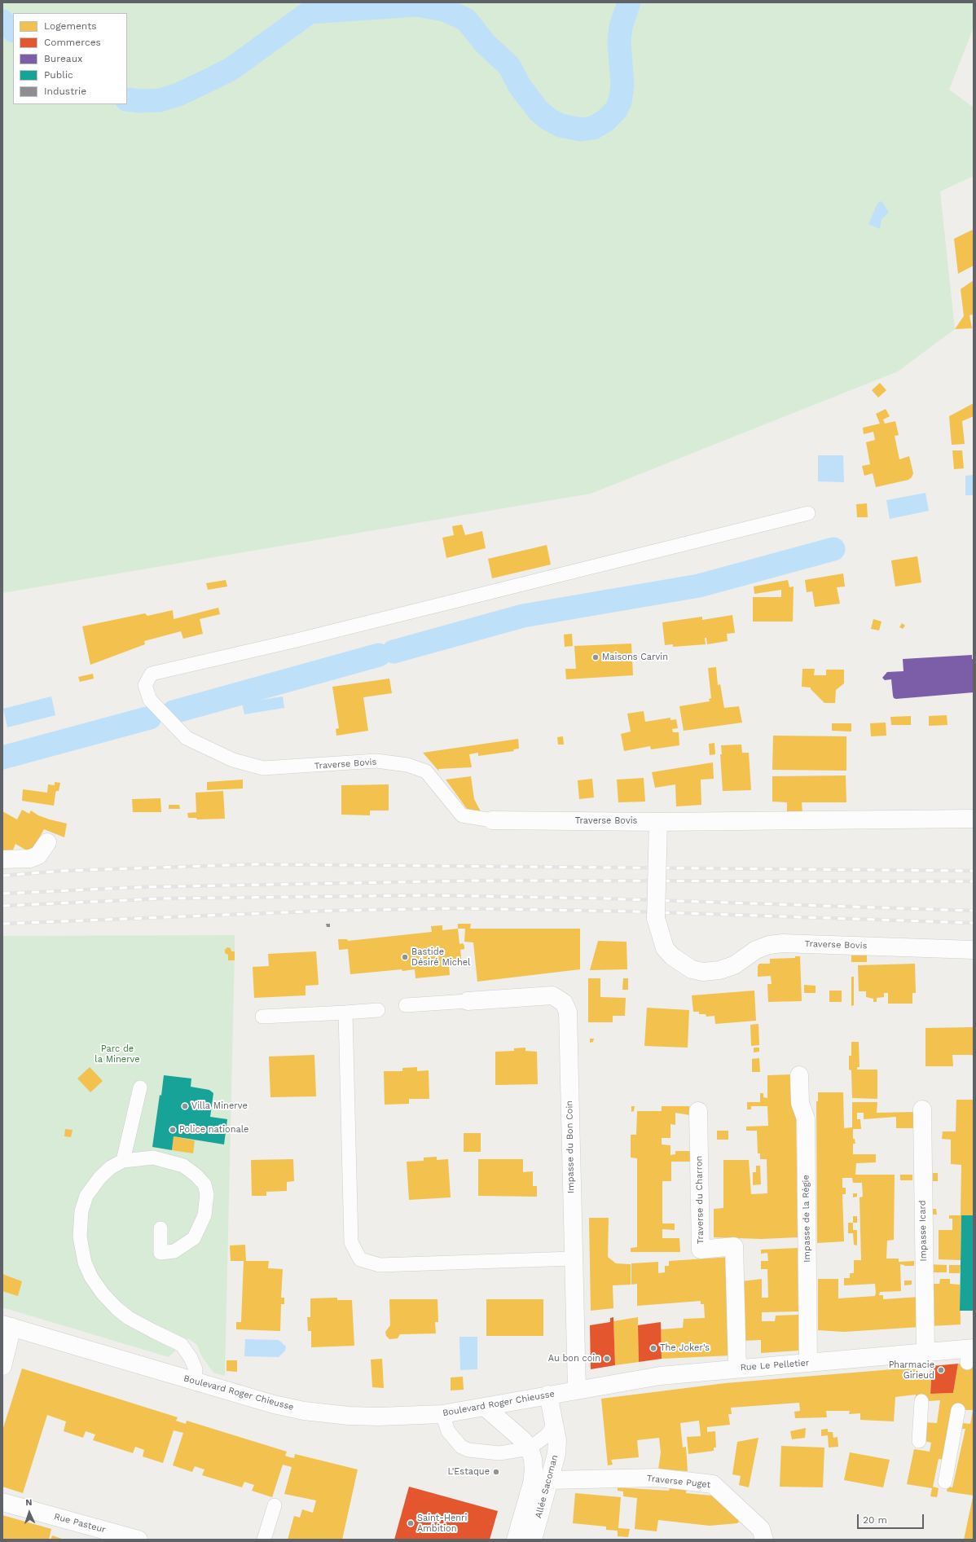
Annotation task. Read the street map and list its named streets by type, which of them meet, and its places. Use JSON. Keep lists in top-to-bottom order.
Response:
{
  "streets": {
    "street": [
      "Traverse Bovis",
      "Impasse du Bon Coin",
      "Traverse du Charron",
      "Impasse de la Régie",
      "Impasse Icard",
      "Rue Le Pelletier",
      "Boulevard Roger Chieusse",
      "Traverse Puget",
      "Allée Sacoman",
      "Rue Pasteur"
    ]
  },
  "crossings": [
    ["Impasse du Bon Coin", "Rue Le Pelletier"],
    ["Impasse du Bon Coin", "Boulevard Roger Chieusse"],
    ["Traverse du Charron", "Rue Le Pelletier"],
    ["Impasse de la Régie", "Rue Le Pelletier"],
    ["Impasse Icard", "Rue Le Pelletier"],
    ["Rue Le Pelletier", "Boulevard Roger Chieusse"],
    ["Boulevard Roger Chieusse", "Allée Sacoman"],
    ["Traverse Puget", "Allée Sacoman"]
  ],
  "parks": ["Parc de la Minerve"],
  "places": [
    "Maisons Carvin",
    "Bastide Désiré Michel",
    "Villa Minerve",
    "Police nationale",
    "The Joker's",
    "Au bon coin",
    "Pharmacie Girieud",
    "L'Estaque",
    "Saint-Henri Ambition"
  ],
  "legend": [
    "Logements",
    "Commerces",
    "Bureaux",
    "Public",
    "Industrie"
  ],
  "scale_bar": "20 m",
  "north": "top"
}
